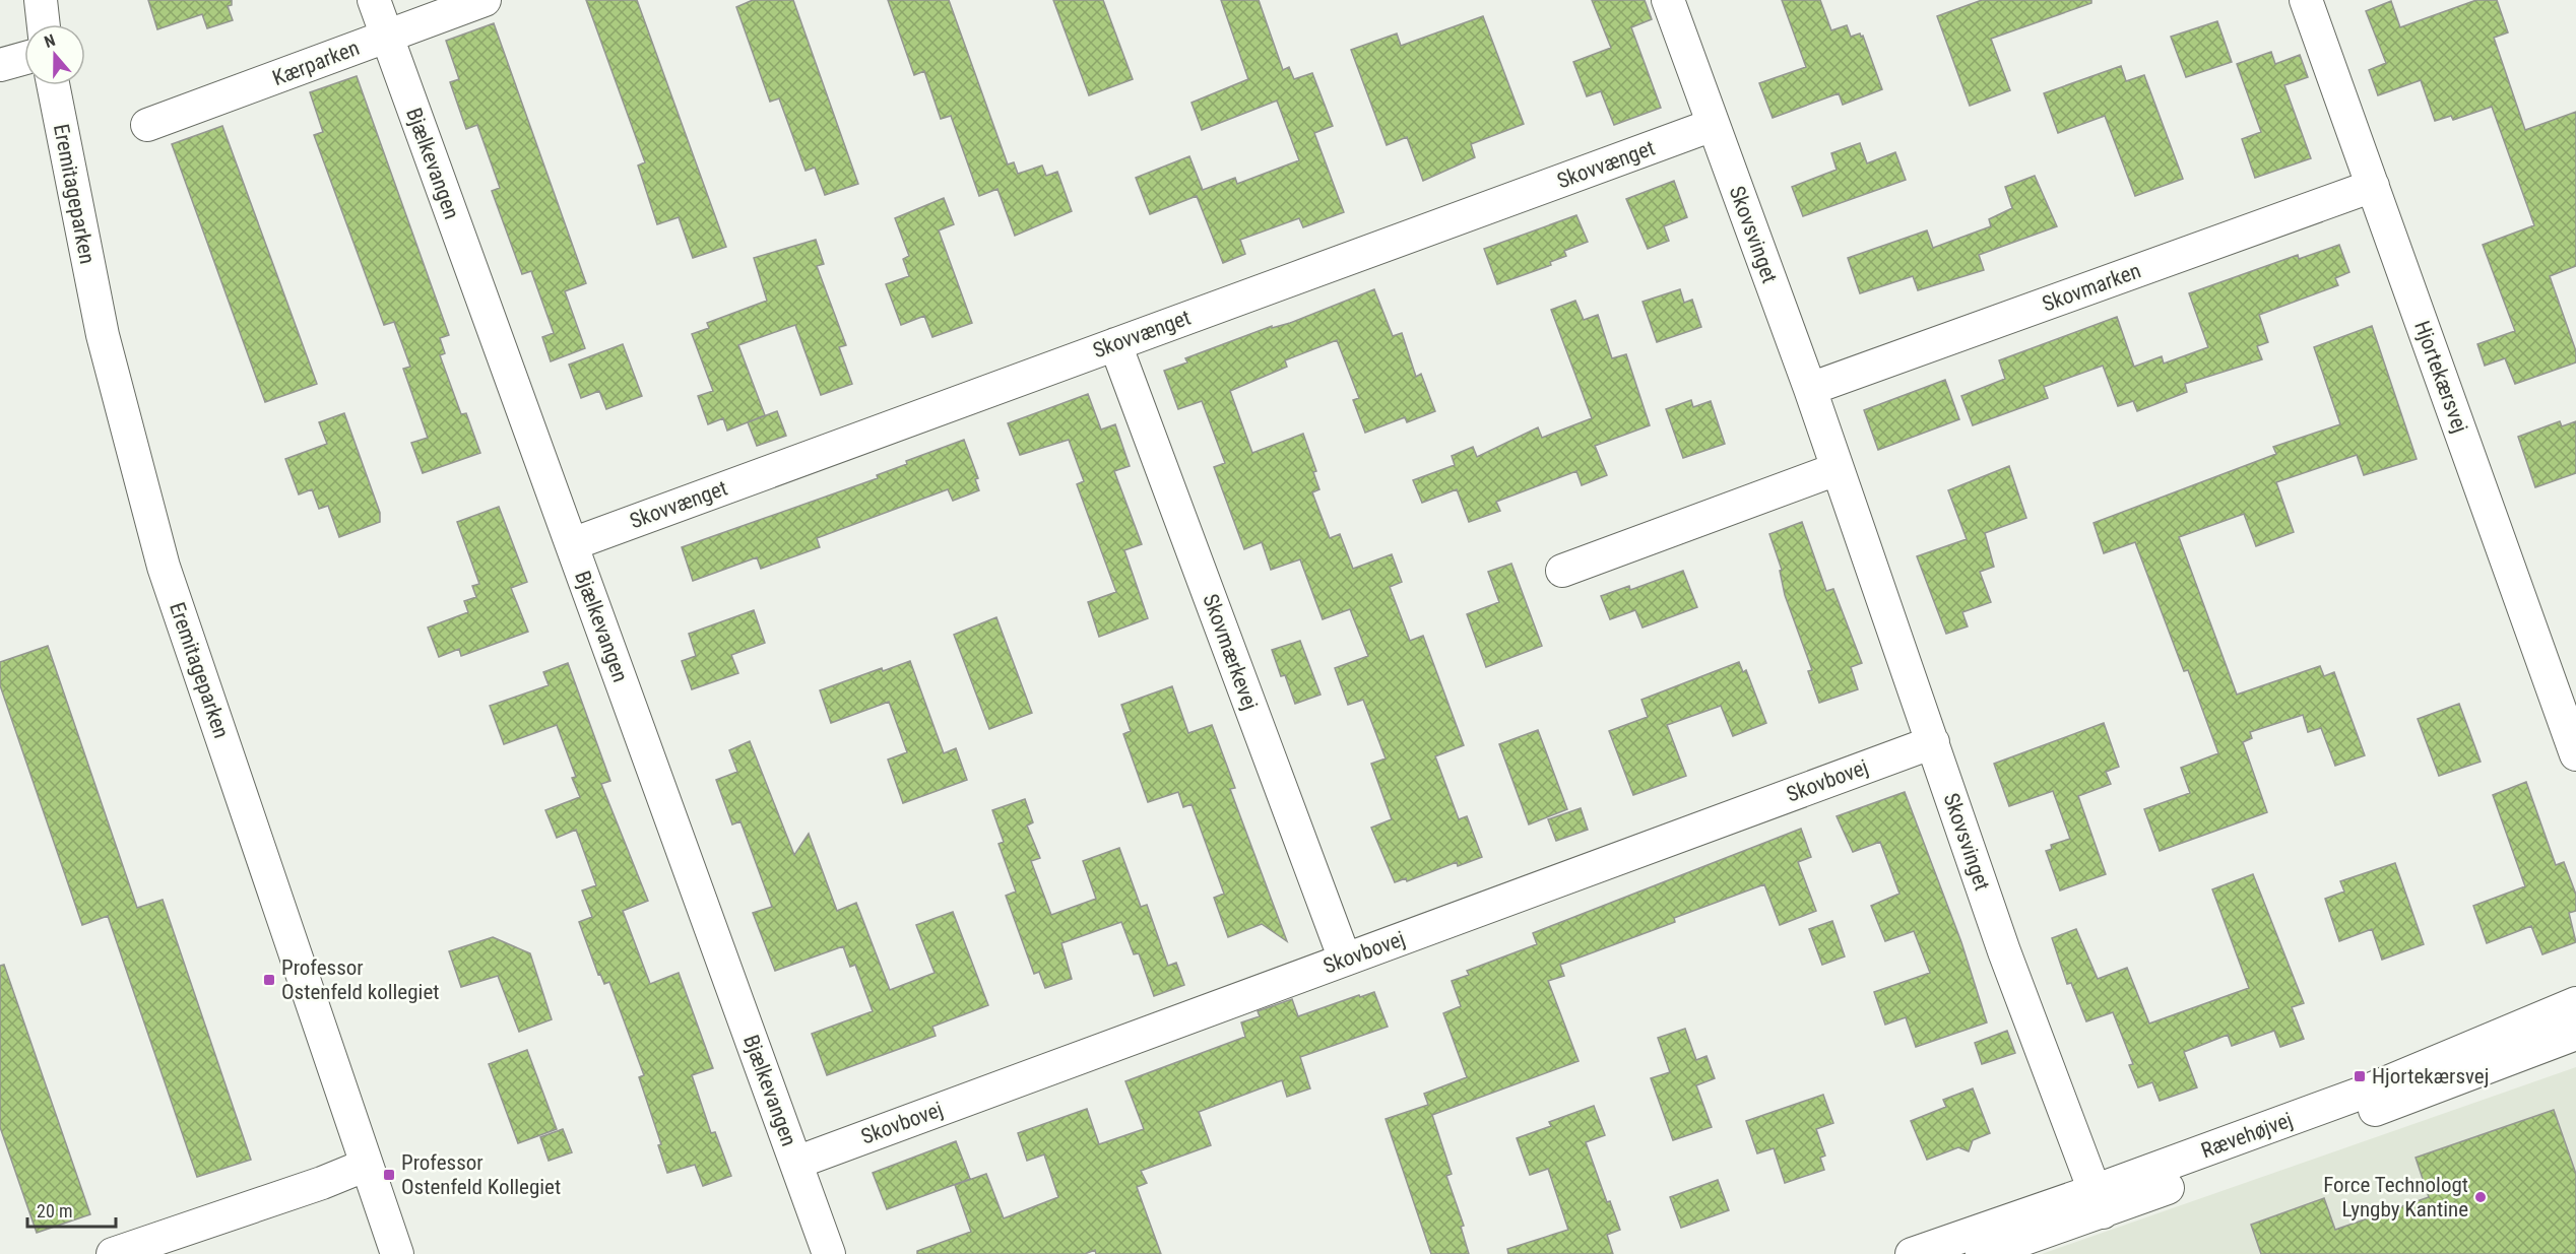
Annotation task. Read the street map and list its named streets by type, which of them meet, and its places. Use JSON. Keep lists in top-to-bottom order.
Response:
{
  "streets": {
    "street": [
      "Kærparken",
      "Bjælkevangen",
      "Skovvænget",
      "Eremitageparken",
      "Skovsvinget",
      "Skovmarken",
      "Hjortekærsvej",
      "Skovmærkevej",
      "Skovbovej",
      "Rævehøjvej"
    ]
  },
  "crossings": [
    ["Kærparken", "Bjælkevangen"],
    ["Bjælkevangen", "Skovvænget"],
    ["Bjælkevangen", "Skovbovej"],
    ["Skovvænget", "Skovsvinget"],
    ["Skovvænget", "Skovmærkevej"],
    ["Skovsvinget", "Skovmarken"],
    ["Skovsvinget", "Skovbovej"],
    ["Skovsvinget", "Rævehøjvej"],
    ["Skovmarken", "Hjortekærsvej"],
    ["Skovmærkevej", "Skovbovej"]
  ],
  "places": {
    "transit": ["Professor Ostenfeld kollegiet", "Hjortekærsvej", "Professor Ostenfeld Kollegiet"],
    "other": ["Force Technologt Lyngby Kantine"]
  },
  "scale_bar": "20 m",
  "north": "top"
}
